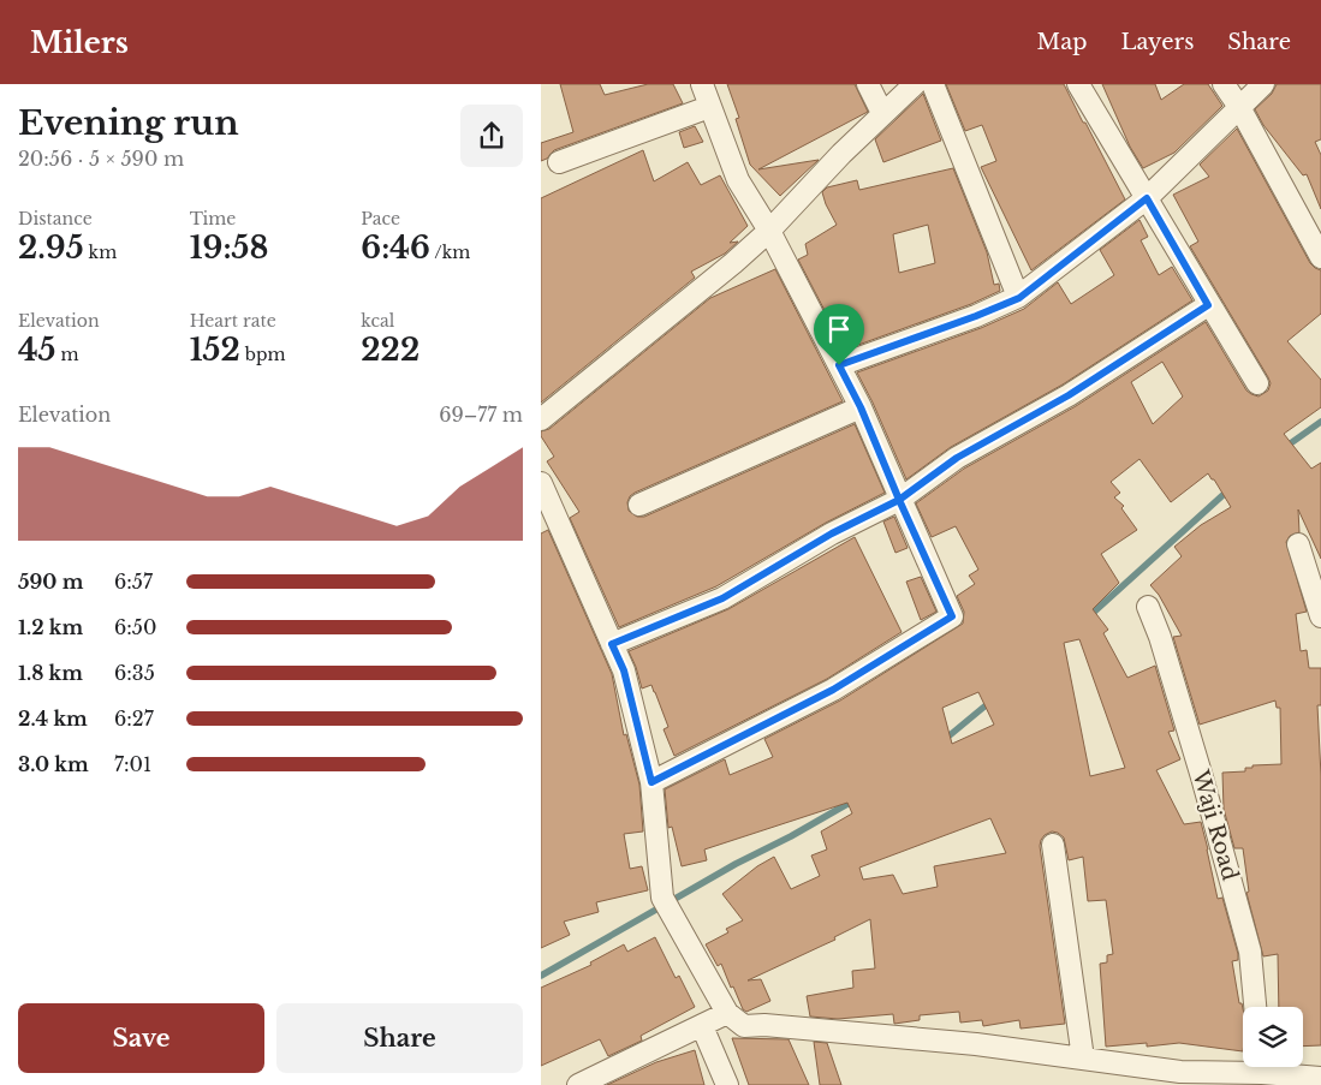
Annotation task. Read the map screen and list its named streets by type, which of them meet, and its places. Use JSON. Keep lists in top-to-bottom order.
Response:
{
  "streets": {
    "street": ["Waji Road"]
  },
  "page": {
    "header": "Milers",
    "nav": ["Map", "Layers", "Share"],
    "heading": ["Evening run", "20:56 · 5 × 590 m"],
    "stats": [
      ["Distance", "2.95 km"],
      ["Time", "19:58"],
      ["Pace", "6:46 /km"],
      ["Elevation", "45 m"],
      ["Heart rate", "152 bpm"],
      ["kcal", "222"]
    ],
    "chart": ["Elevation", "69–77 m"],
    "list": [
      {
        "name": "590 m",
        "note": "6:57"
      },
      {
        "name": "1.2 km",
        "note": "6:50"
      },
      {
        "name": "1.8 km",
        "note": "6:35"
      },
      {
        "name": "2.4 km",
        "note": "6:27"
      },
      {
        "name": "3.0 km",
        "note": "7:01"
      }
    ],
    "buttons": ["Save", "Share"]
  }
}
